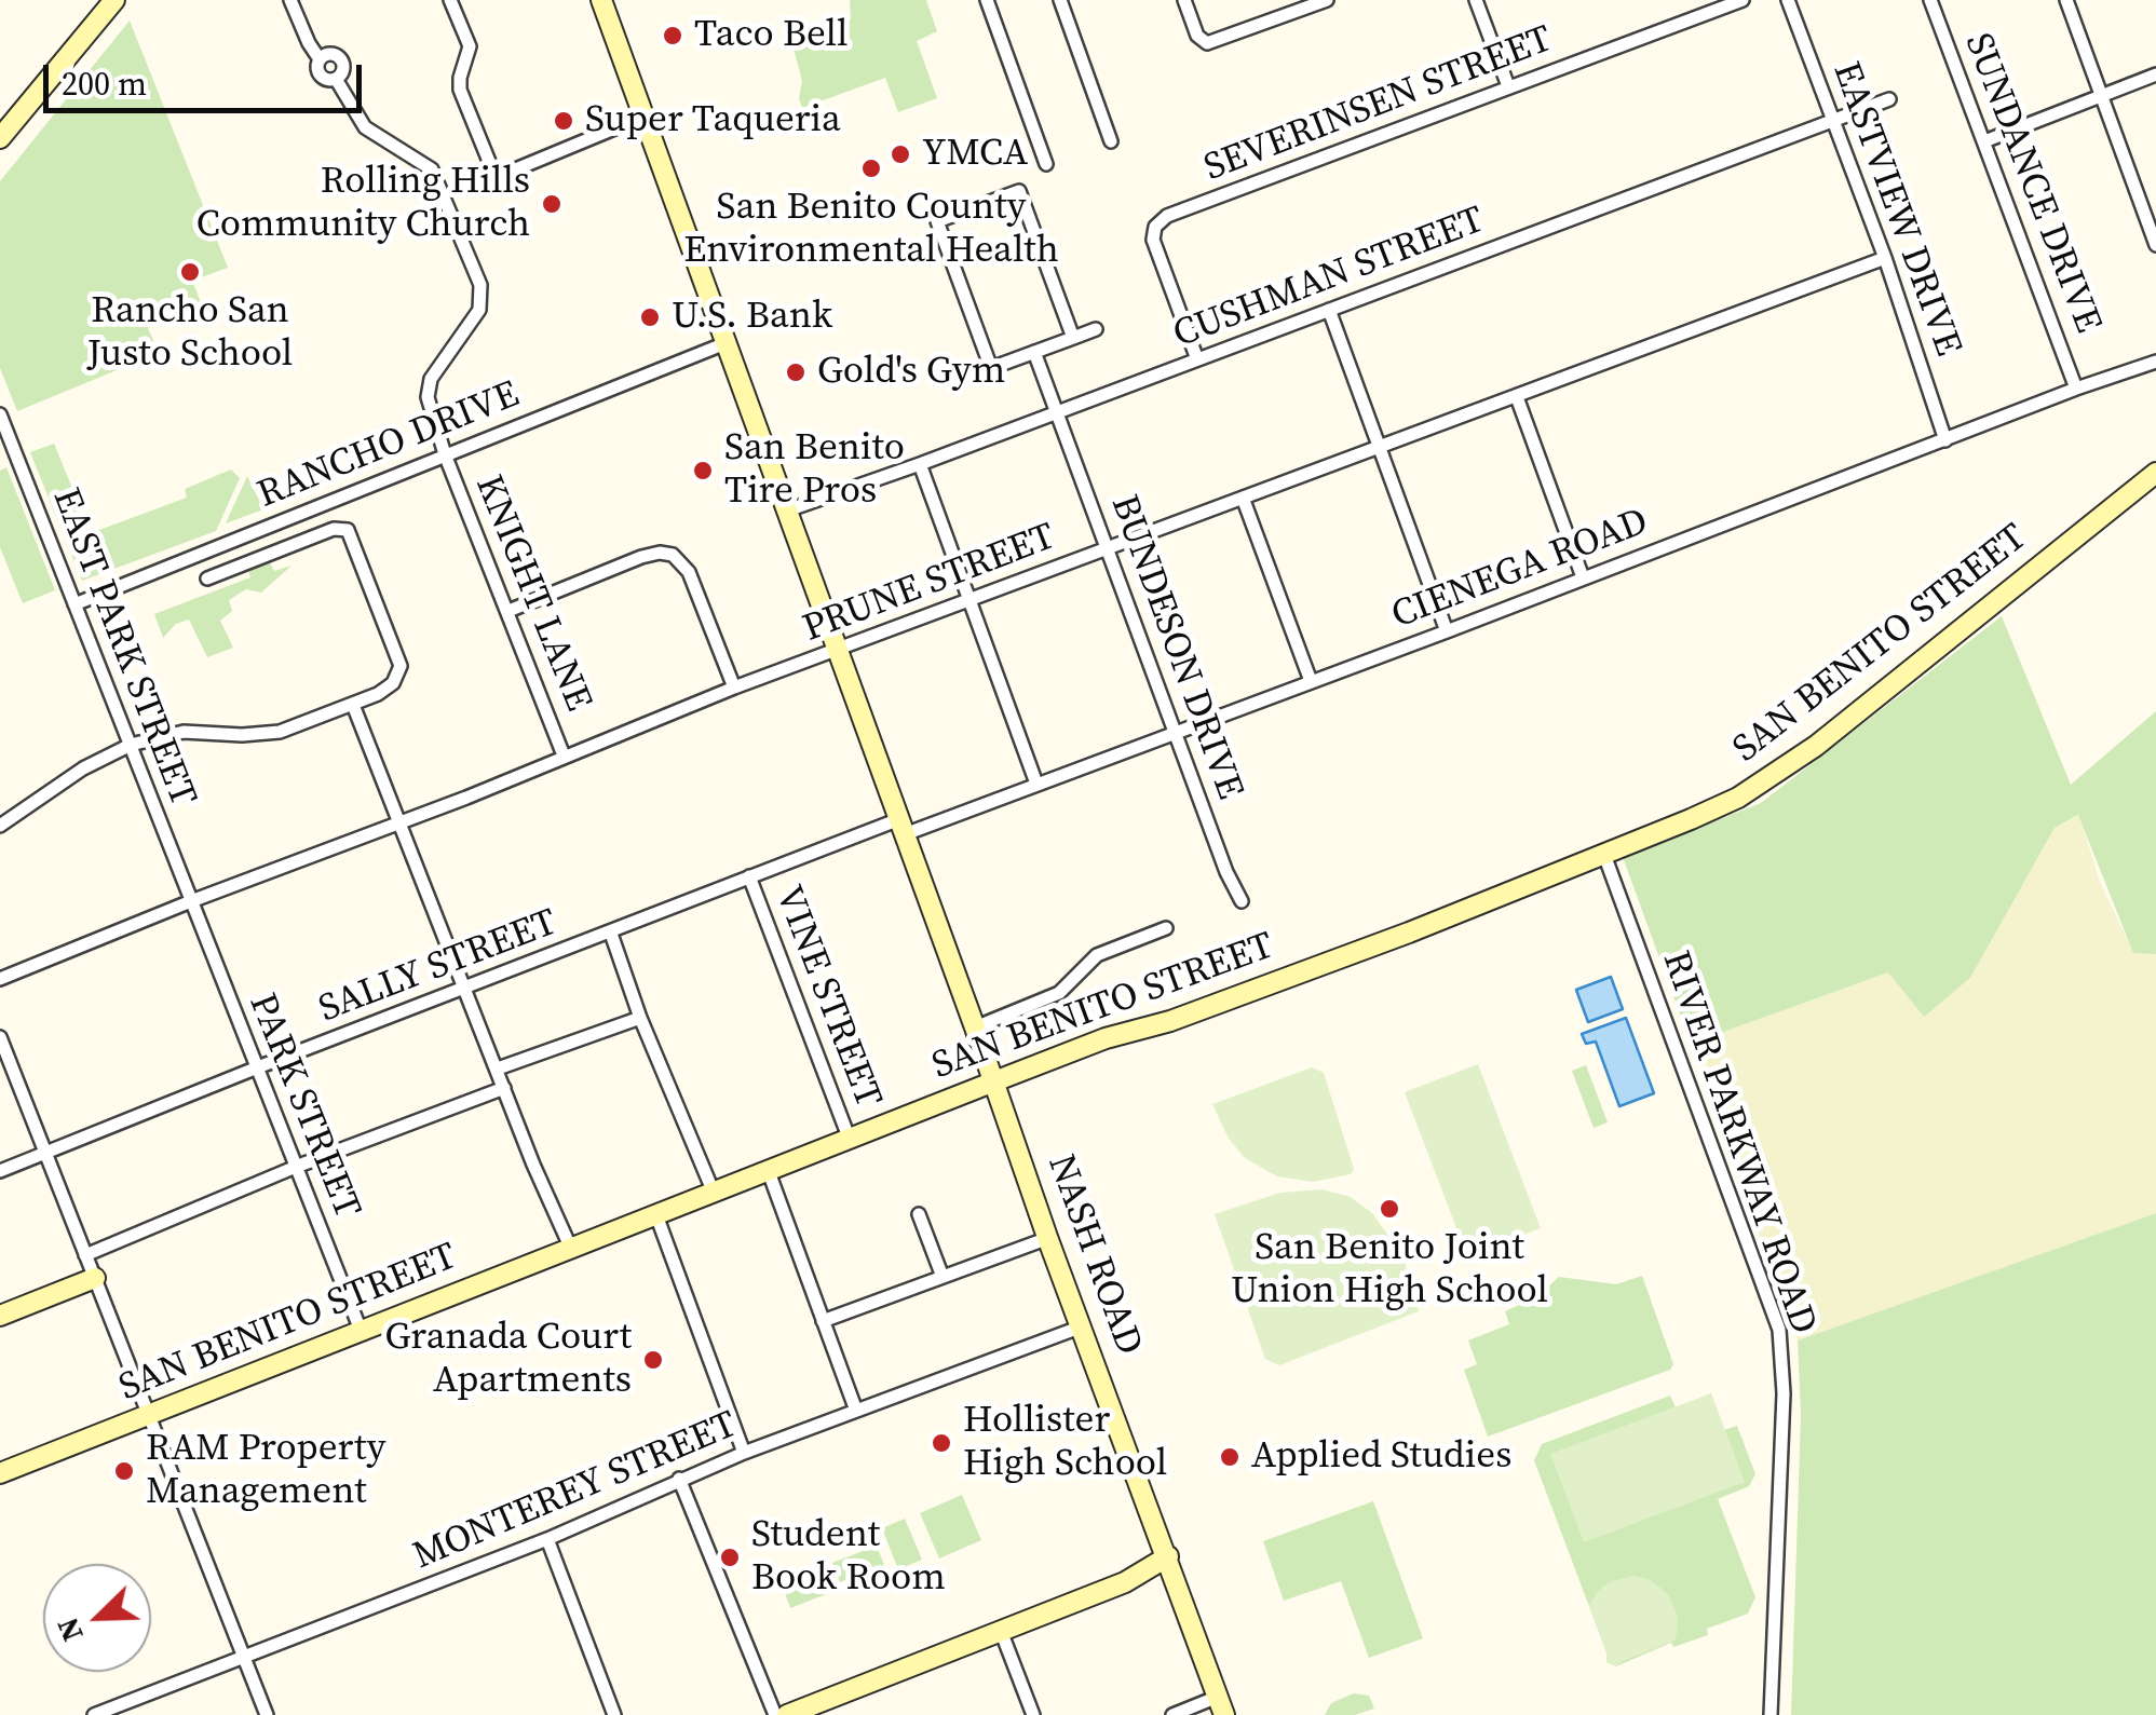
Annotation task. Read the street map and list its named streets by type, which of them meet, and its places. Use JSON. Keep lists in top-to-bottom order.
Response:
{
  "streets": {
    "street": [
      "SEVERINSEN STREET",
      "SUNDANCE DRIVE",
      "EASTVIEW DRIVE",
      "CUSHMAN STREET",
      "RANCHO DRIVE",
      "CIENEGA ROAD",
      "PRUNE STREET",
      "KNIGHT LANE",
      "SAN BENITO STREET",
      "EAST PARK STREET",
      "BUNDESON DRIVE",
      "SALLY STREET",
      "VINE STREET",
      "PARK STREET",
      "RIVER PARKWAY ROAD",
      "NASH ROAD",
      "MONTEREY STREET"
    ]
  },
  "crossings": [
    ["SEVERINSEN STREET", "CUSHMAN STREET"],
    ["SUNDANCE DRIVE", "CIENEGA ROAD"],
    ["EASTVIEW DRIVE", "CUSHMAN STREET"],
    ["EASTVIEW DRIVE", "CIENEGA ROAD"],
    ["EASTVIEW DRIVE", "PRUNE STREET"],
    ["CUSHMAN STREET", "BUNDESON DRIVE"],
    ["CUSHMAN STREET", "NASH ROAD"],
    ["RANCHO DRIVE", "KNIGHT LANE"],
    ["RANCHO DRIVE", "EAST PARK STREET"],
    ["RANCHO DRIVE", "NASH ROAD"],
    ["CIENEGA ROAD", "BUNDESON DRIVE"],
    ["CIENEGA ROAD", "SALLY STREET"],
    ["CIENEGA ROAD", "NASH ROAD"],
    ["PRUNE STREET", "KNIGHT LANE"],
    ["PRUNE STREET", "EAST PARK STREET"],
    ["PRUNE STREET", "BUNDESON DRIVE"],
    ["PRUNE STREET", "PARK STREET"],
    ["PRUNE STREET", "NASH ROAD"],
    ["SAN BENITO STREET", "VINE STREET"],
    ["SAN BENITO STREET", "PARK STREET"],
    ["SAN BENITO STREET", "RIVER PARKWAY ROAD"],
    ["SAN BENITO STREET", "NASH ROAD"],
    ["EAST PARK STREET", "PARK STREET"],
    ["SALLY STREET", "VINE STREET"],
    ["SALLY STREET", "PARK STREET"],
    ["SALLY STREET", "NASH ROAD"],
    ["NASH ROAD", "MONTEREY STREET"]
  ],
  "places": [
    "Taco Bell",
    "Super Taqueria",
    "YMCA",
    "San Benito County Environmental Health",
    "Rolling Hills Community Church",
    "Rancho San Justo School",
    "U.S. Bank",
    "Gold's Gym",
    "San Benito Tire Pros",
    "San Benito Joint Union High School",
    "Granada Court Apartments",
    "Hollister High School",
    "Applied Studies",
    "RAM Property Management",
    "Student Book Room"
  ],
  "scale_bar": "200 m",
  "north": "bottom left"
}
